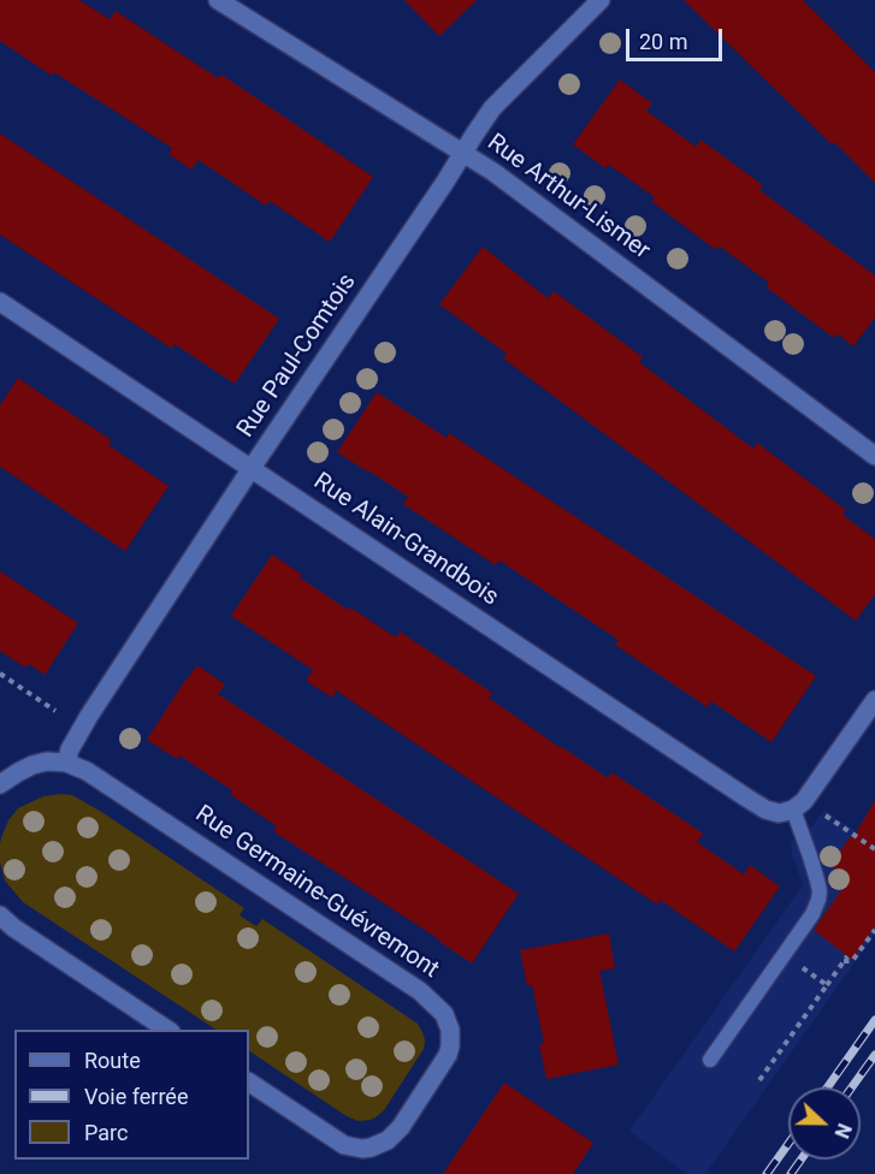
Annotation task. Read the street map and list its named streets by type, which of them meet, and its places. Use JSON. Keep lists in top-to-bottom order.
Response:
{
  "streets": {
    "street": [
      "Rue Arthur-Lismer",
      "Rue Paul-Comtois",
      "Rue Alain-Grandbois",
      "Rue Germaine-Guévremont"
    ]
  },
  "crossings": [
    ["Rue Arthur-Lismer", "Rue Paul-Comtois"],
    ["Rue Paul-Comtois", "Rue Alain-Grandbois"],
    ["Rue Paul-Comtois", "Rue Germaine-Guévremont"]
  ],
  "legend": ["Route", "Voie ferrée", "Parc"],
  "scale_bar": "20 m",
  "north": "right"
}
